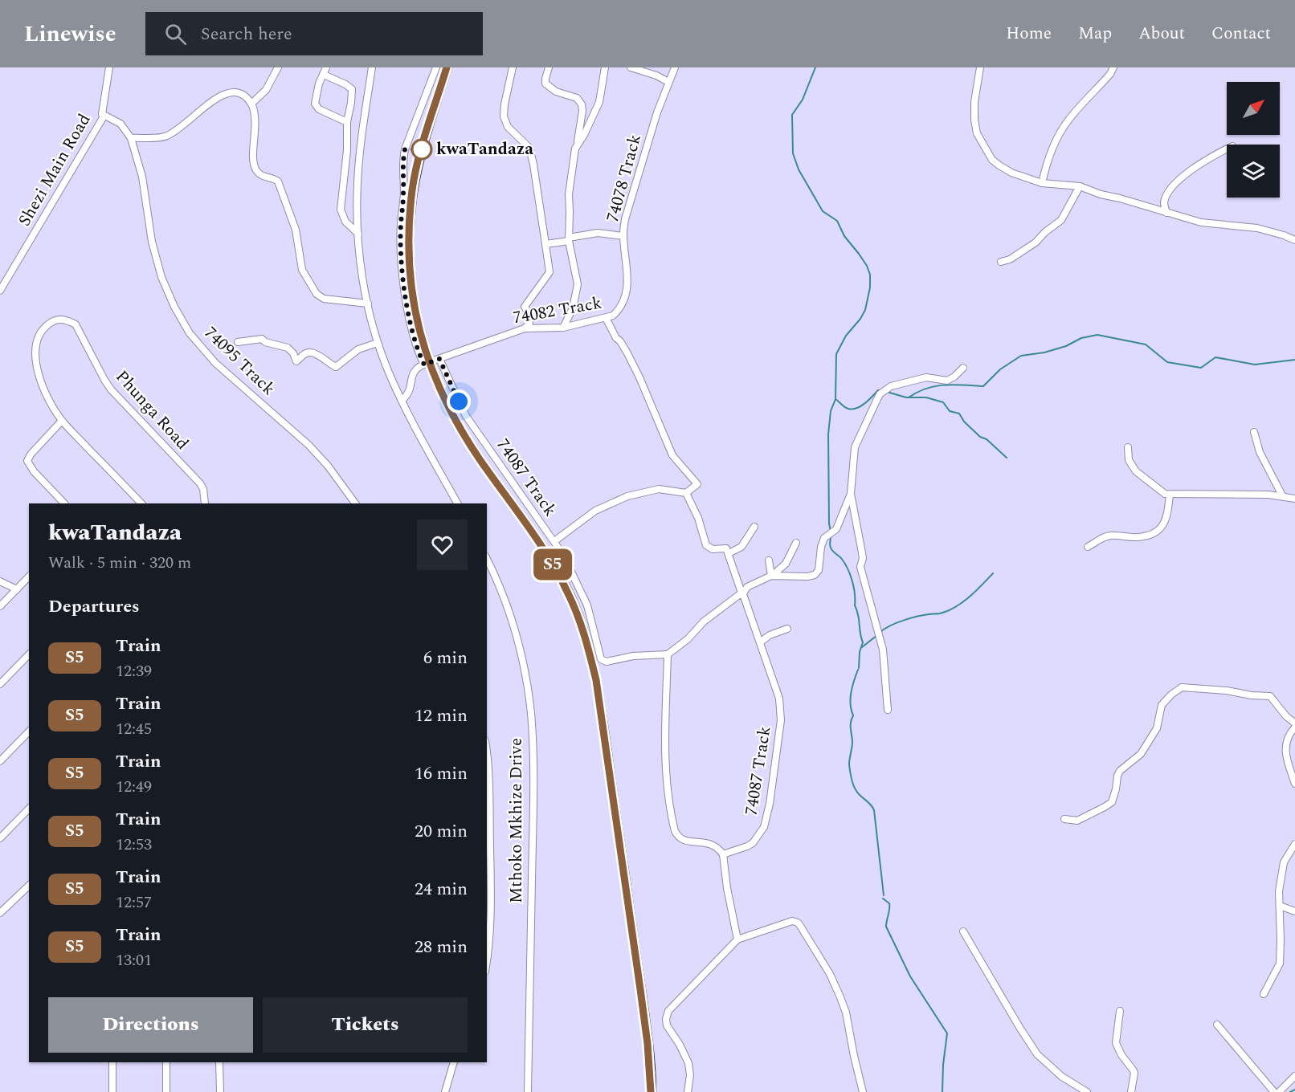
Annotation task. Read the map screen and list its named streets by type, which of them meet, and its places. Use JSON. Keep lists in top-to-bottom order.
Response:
{
  "streets": {
    "street": [
      "Shezi Main Road",
      "74078 Track",
      "74082 Track",
      "74095 Track",
      "Phunga Road",
      "74087 Track",
      "Mthoko Mkhize Drive"
    ]
  },
  "crossings": [
    ["Shezi Main Road", "74095 Track"],
    ["74078 Track", "74082 Track"],
    ["74082 Track", "74087 Track"]
  ],
  "places": ["kwaTandaza"],
  "north": "top right",
  "page": {
    "header": "Linewise",
    "search": "Search here",
    "nav": [
      "Home",
      "Map",
      "About",
      "Contact"
    ],
    "on_map": "S5",
    "heading": [
      ["kwaTandaza", "Walk · 5 min · 320 m"],
      "Departures"
    ],
    "list": [
      {
        "mark": "S5",
        "name": "Train",
        "note": "12:39",
        "value": "6 min"
      },
      {
        "mark": "S5",
        "name": "Train",
        "note": "12:45",
        "value": "12 min"
      },
      {
        "mark": "S5",
        "name": "Train",
        "note": "12:49",
        "value": "16 min"
      },
      {
        "mark": "S5",
        "name": "Train",
        "note": "12:53",
        "value": "20 min"
      },
      {
        "mark": "S5",
        "name": "Train",
        "note": "12:57",
        "value": "24 min"
      },
      {
        "mark": "S5",
        "name": "Train",
        "note": "13:01",
        "value": "28 min"
      }
    ],
    "buttons": ["Directions", "Tickets"]
  }
}
